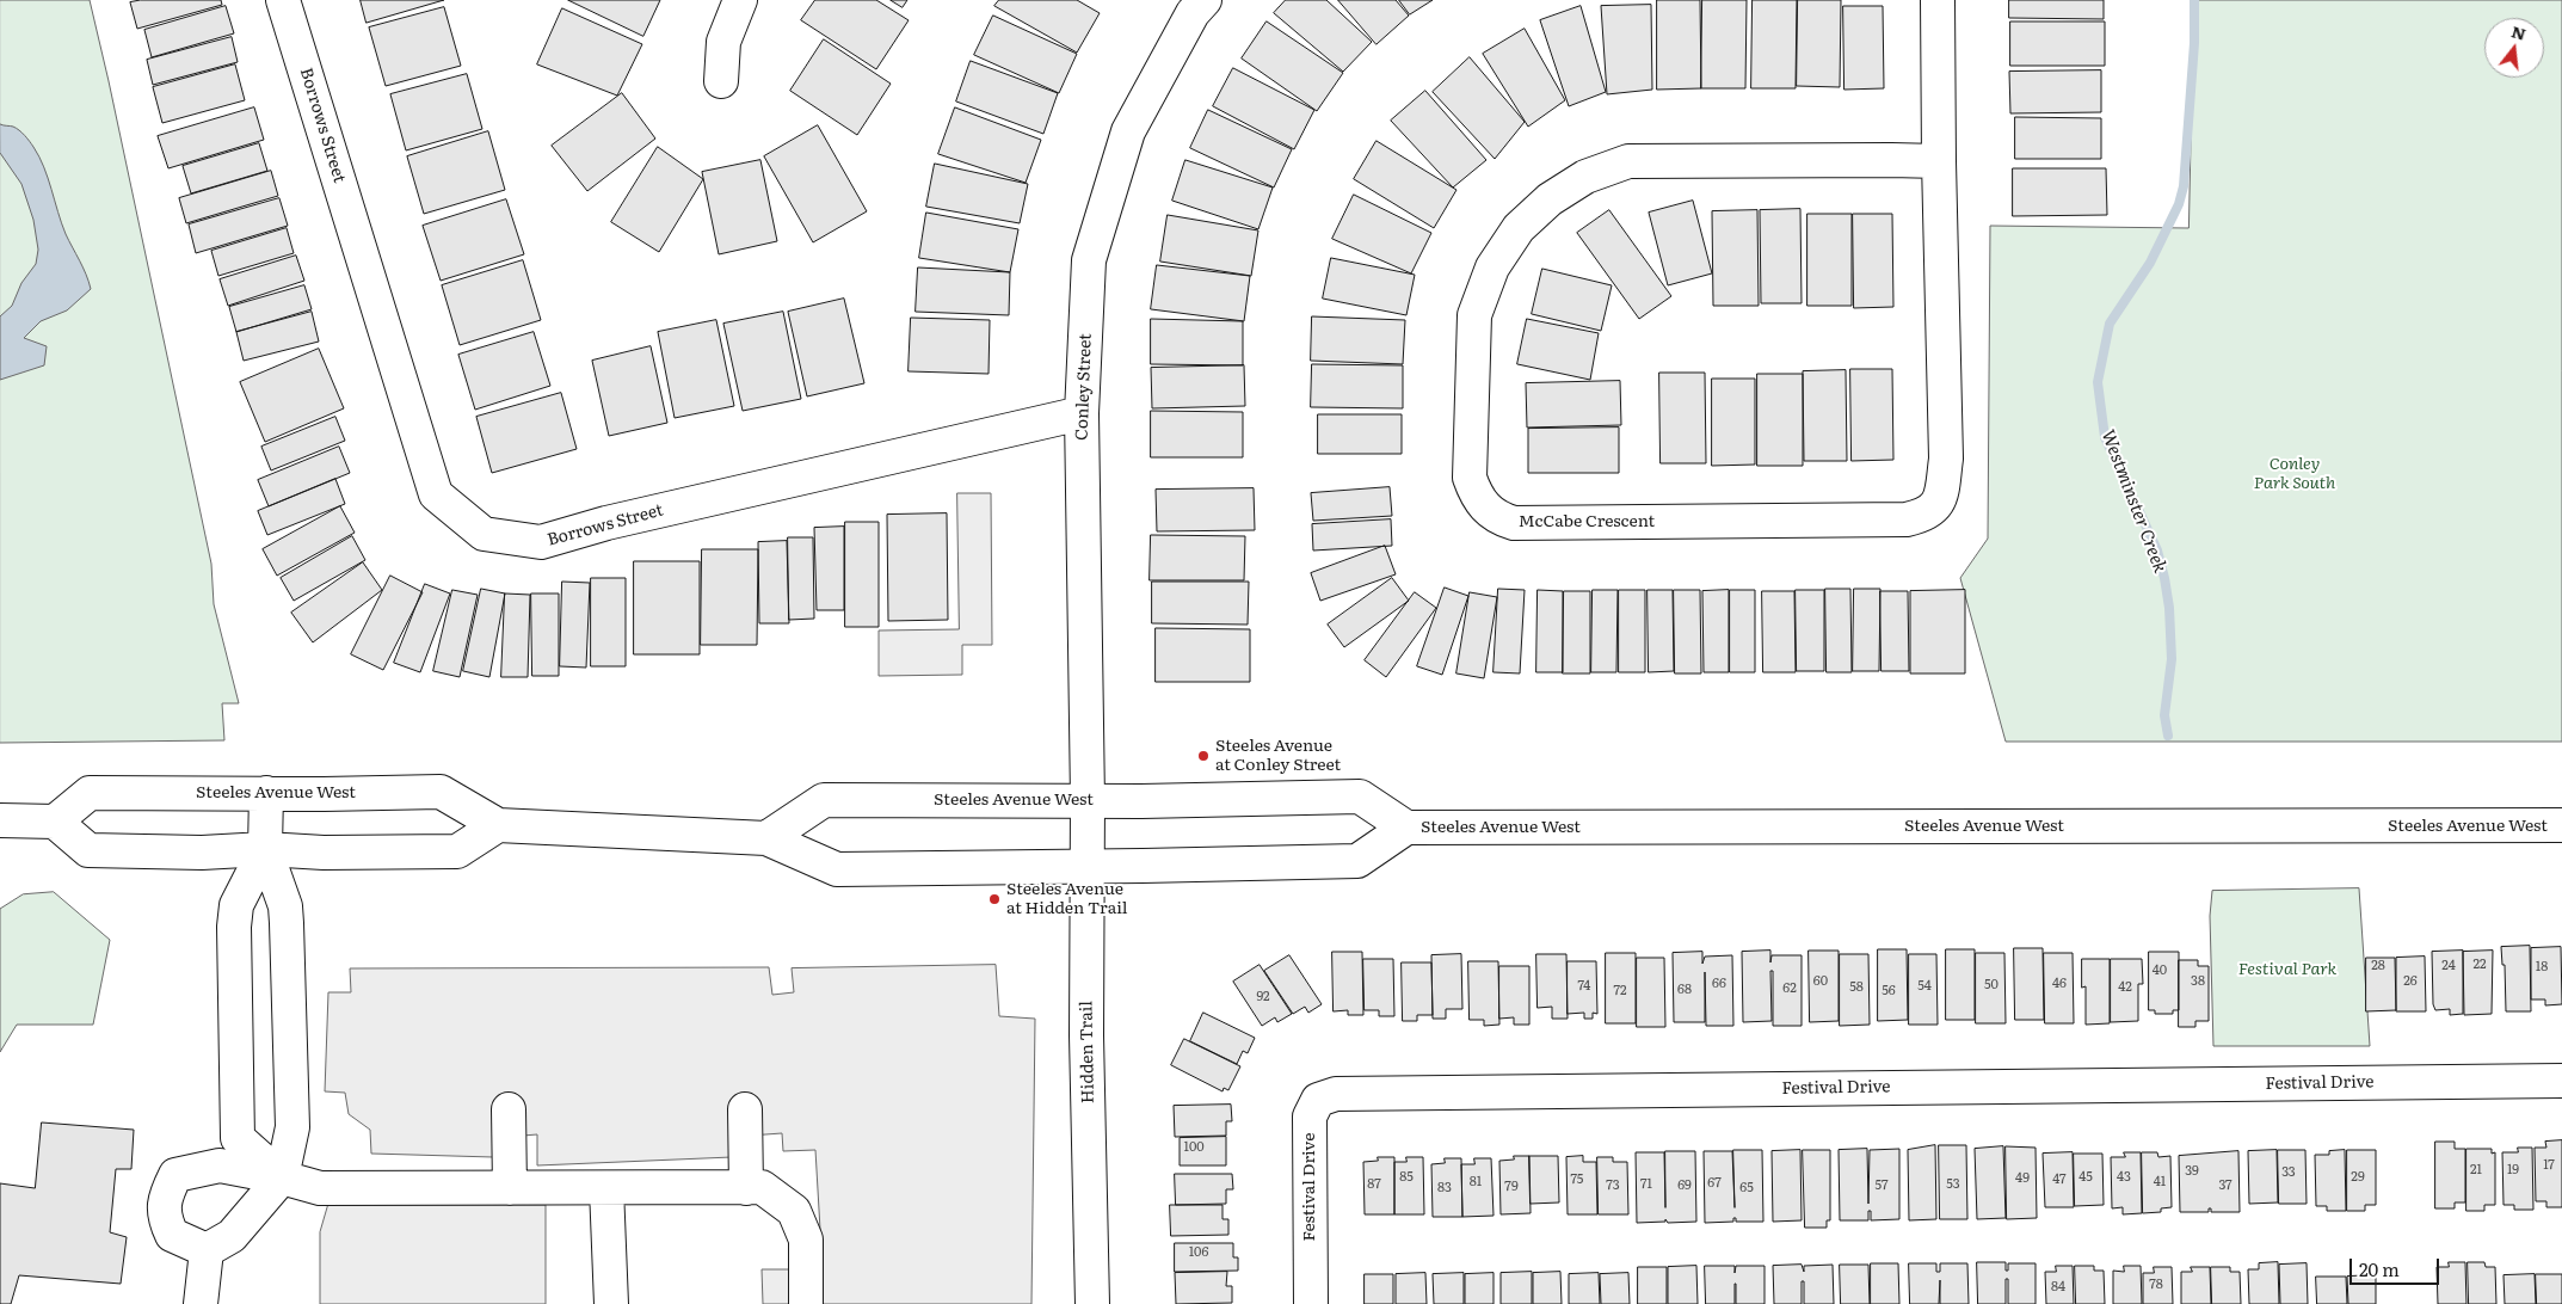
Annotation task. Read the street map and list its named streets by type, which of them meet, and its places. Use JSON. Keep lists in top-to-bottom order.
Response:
{
  "streets": {
    "street": [
      "Borrows Street",
      "Conley Street",
      "McCabe Crescent",
      "Steeles Avenue West",
      "Hidden Trail",
      "Festival Drive"
    ]
  },
  "crossings": [
    ["Borrows Street", "Conley Street"],
    ["Conley Street", "Steeles Avenue West"],
    ["Conley Street", "Hidden Trail"],
    ["Steeles Avenue West", "Hidden Trail"]
  ],
  "water": ["Westminster Creek"],
  "parks": ["Conley Park South", "Festival Park"],
  "places": ["Steeles Avenue at Conley Street", "Steeles Avenue at Hidden Trail"],
  "house_numbers": [
    "22",
    "28",
    "24",
    "18",
    "40",
    "60",
    "38",
    "26",
    "66",
    "46",
    "50",
    "74",
    "54",
    "58",
    "42",
    "62",
    "68",
    "72",
    "56",
    "92",
    "100",
    "17",
    "21",
    "19",
    "39",
    "33",
    "85",
    "45",
    "43",
    "29",
    "49",
    "75",
    "47",
    "81",
    "41",
    "67",
    "87",
    "71",
    "53",
    "73",
    "69",
    "57",
    "37",
    "79",
    "83",
    "65",
    "106",
    "78",
    "84"
  ],
  "scale_bar": "20 m",
  "north": "top"
}
